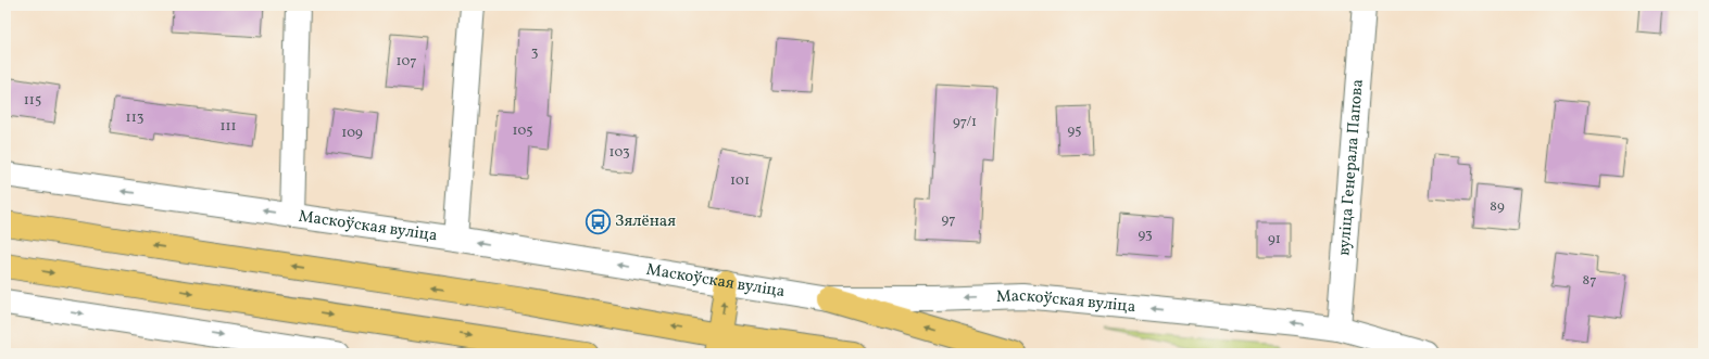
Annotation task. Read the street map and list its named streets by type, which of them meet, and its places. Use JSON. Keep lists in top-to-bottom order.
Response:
{
  "streets": {
    "street": ["вуліца Генерала Папова", "Маскоўская вуліца"]
  },
  "crossings": [
    ["вуліца Генерала Папова", "Маскоўская вуліца"]
  ],
  "one_way": ["Маскоўская вуліца"],
  "places": {
    "bus stop": ["Зялёная"]
  },
  "house_numbers": [
    "3",
    "107",
    "115",
    "113",
    "97/1",
    "111",
    "105",
    "95",
    "109",
    "103",
    "101",
    "89",
    "97",
    "93",
    "91",
    "87"
  ]
}
